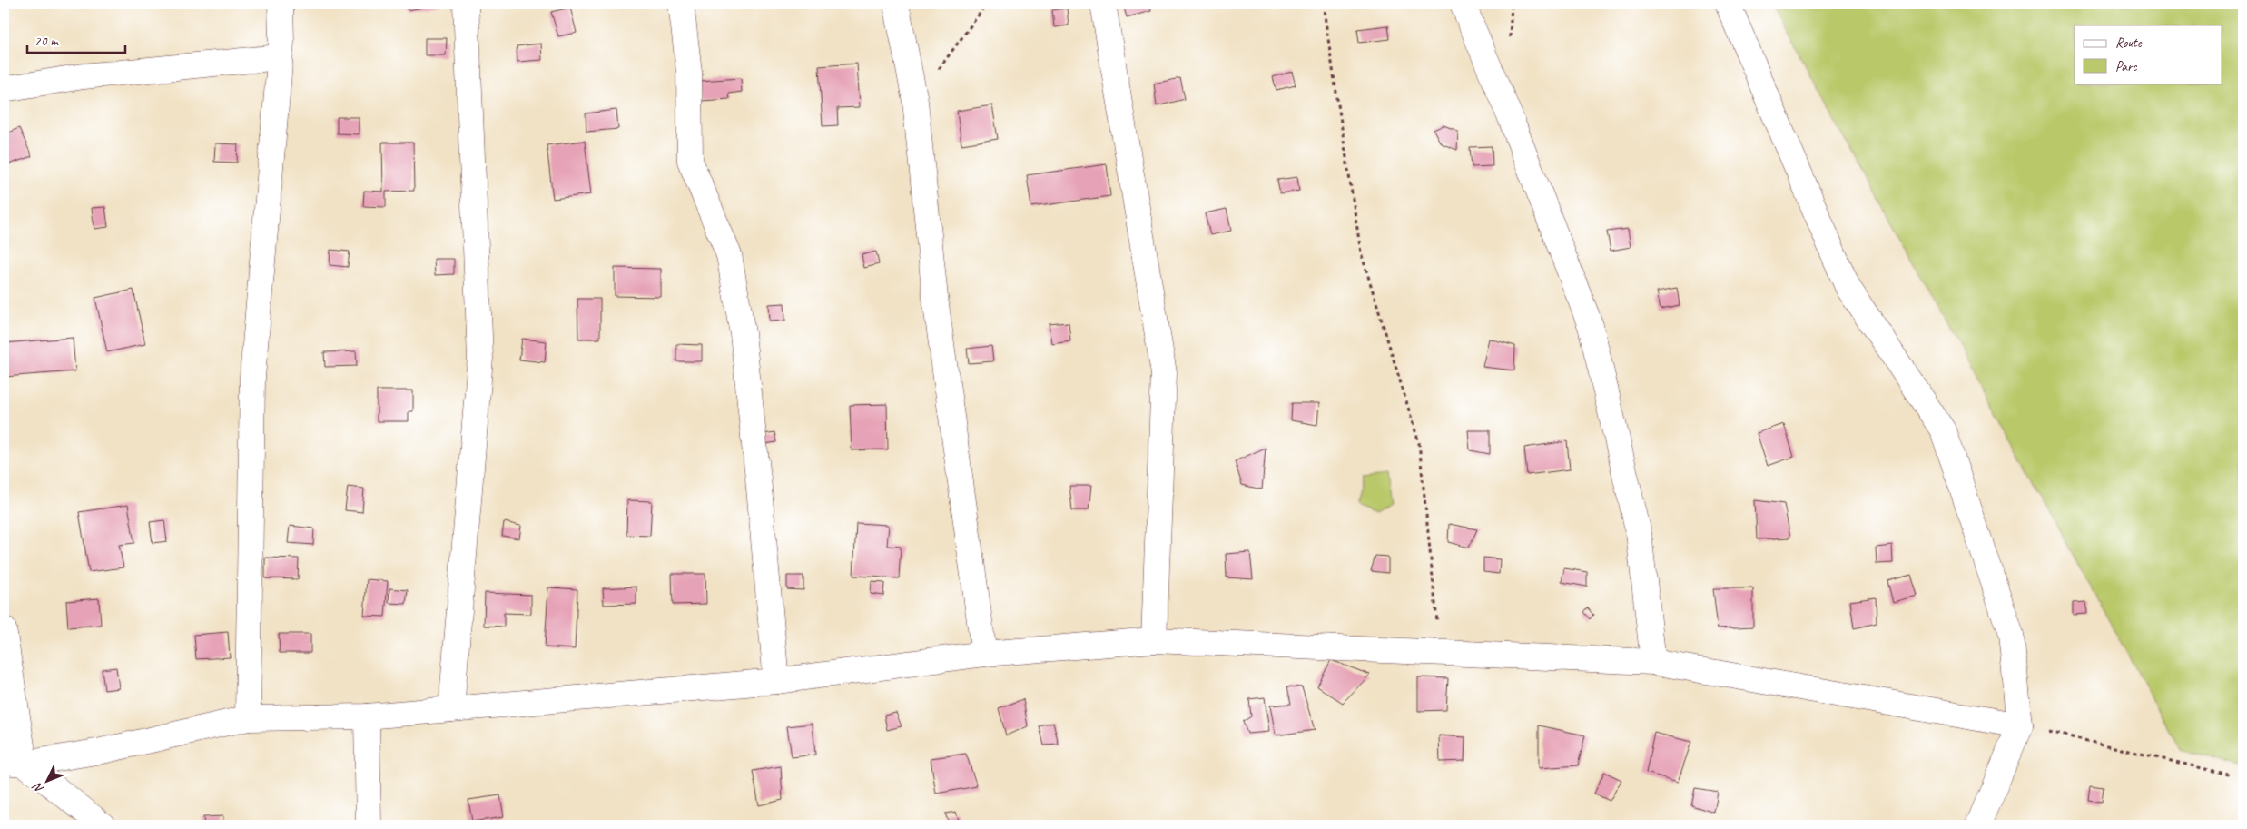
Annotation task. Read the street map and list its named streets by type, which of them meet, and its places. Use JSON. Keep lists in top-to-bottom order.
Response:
{
  "legend": ["Route", "Parc"],
  "scale_bar": "20 m",
  "north": "bottom left"
}
